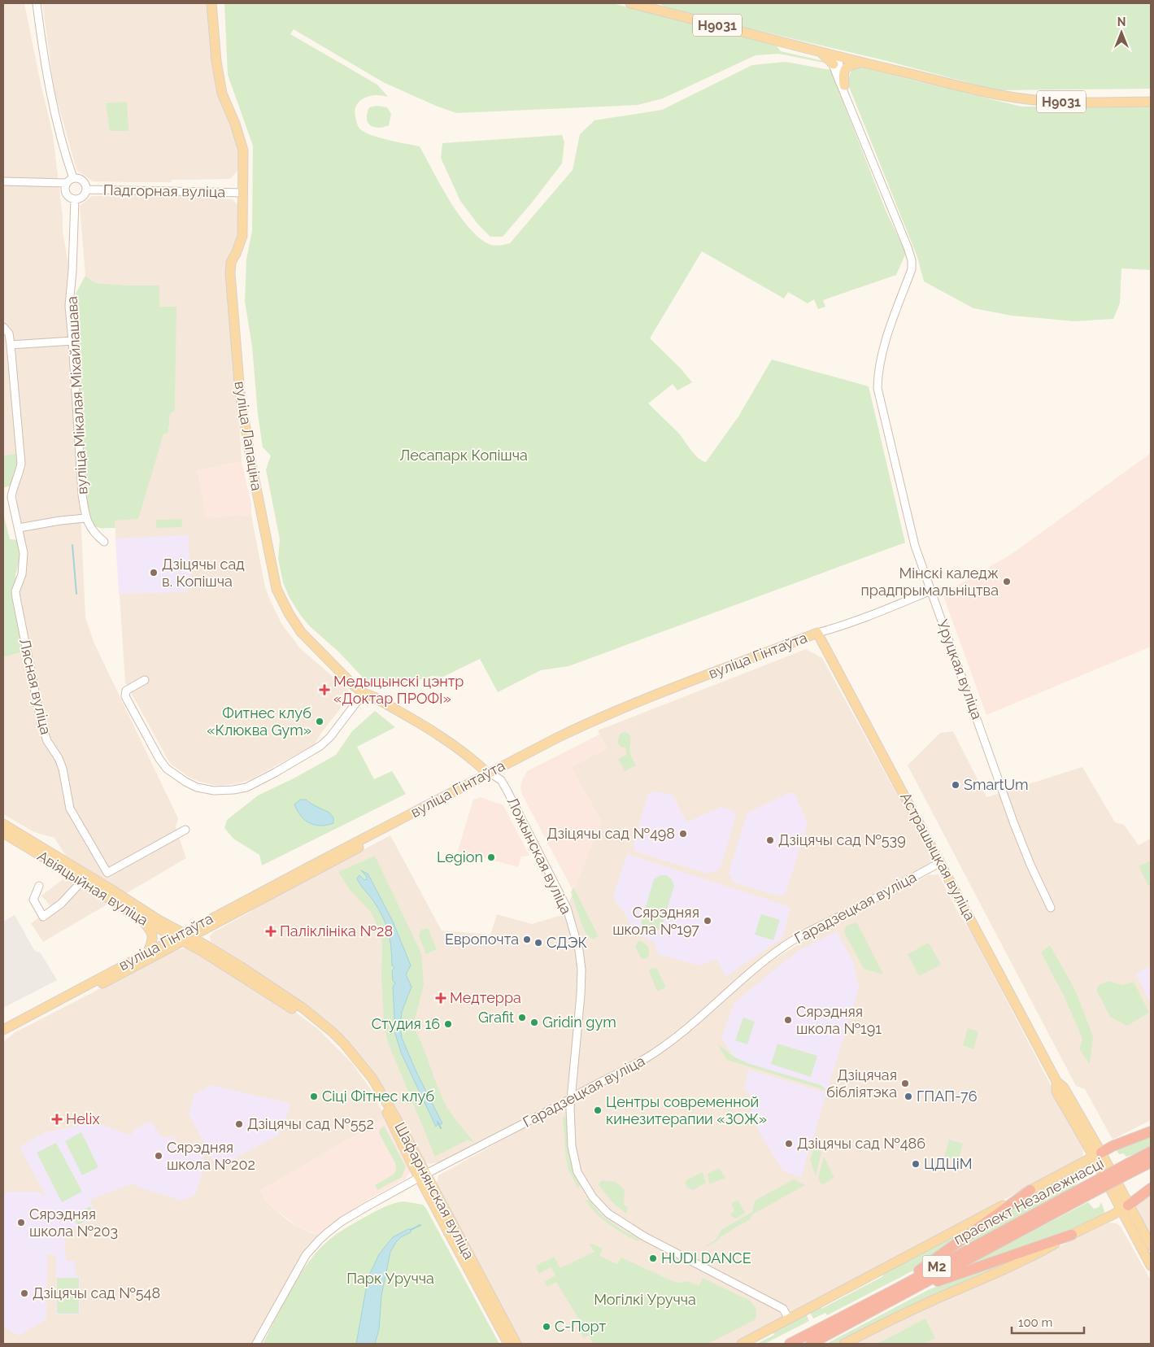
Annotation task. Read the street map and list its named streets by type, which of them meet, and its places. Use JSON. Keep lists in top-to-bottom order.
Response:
{
  "streets": {
    "highway": ["праспект Незалежнасці", "М2"],
    "main road": [
      "Н9031",
      "вуліца Лапаціна",
      "вуліца Гінтаўта",
      "Астрашыцкая вуліца",
      "Авіяцыйная вуліца",
      "Шафарнянская вуліца"
    ],
    "street": [
      "Падгорная вуліца",
      "вуліца Мікалая Міхайлашава",
      "Уруцкая вуліца",
      "Лясная вуліца",
      "Ложынская вуліца",
      "Гарадзецкая вуліца"
    ]
  },
  "crossings": [
    ["Падгорная вуліца", "вуліца Мікалая Міхайлашава"],
    ["Падгорная вуліца", "вуліца Лапаціна"],
    ["вуліца Лапаціна", "вуліца Гінтаўта"],
    ["вуліца Лапаціна", "Ложынская вуліца"],
    ["вуліца Гінтаўта", "Ложынская вуліца"],
    ["вуліца Гінтаўта", "Астрашыцкая вуліца"],
    ["вуліца Гінтаўта", "Авіяцыйная вуліца"],
    ["вуліца Гінтаўта", "Шафарнянская вуліца"],
    ["Ложынская вуліца", "Гарадзецкая вуліца"],
    ["Астрашыцкая вуліца", "Гарадзецкая вуліца"],
    ["Авіяцыйная вуліца", "Шафарнянская вуліца"],
    ["Гарадзецкая вуліца", "Шафарнянская вуліца"]
  ],
  "parks": ["Лесапарк Копішча", "Парк Уручча", "Могілкі Уручча"],
  "places": {
    "other": [
      "Дзіцячы сад в. Копішча",
      "Мінскі каледж прадпрымальніцтва",
      "Фитнес клуб «Клюква Gym»",
      "SmartUm",
      "Дзіцячы сад №498",
      "Дзіцячы сад №539",
      "Legion",
      "Сярэдняя школа №197",
      "Европочта",
      "СДЭК",
      "Grafit",
      "Сярэдняя школа №191",
      "Gridin gym",
      "Студия 16",
      "Дзіцячая бібліятэка",
      "Сіці Фітнес клуб",
      "ГПАП-76",
      "Центры современной кинезитерапии «ЗОЖ»",
      "Дзіцячы сад №552",
      "Дзіцячы сад №486",
      "Сярэдняя школа №202",
      "ЦДЦіМ",
      "Сярэдняя школа №203",
      "HUDI DANCE",
      "Дзіцячы сад №548",
      "С-Порт"
    ],
    "health": [
      "Медыцынскі цэнтр «Доктар ПРОФІ»",
      "Паліклініка №28",
      "Медтерра",
      "Helix"
    ]
  },
  "scale_bar": "100 m",
  "north": "top"
}
